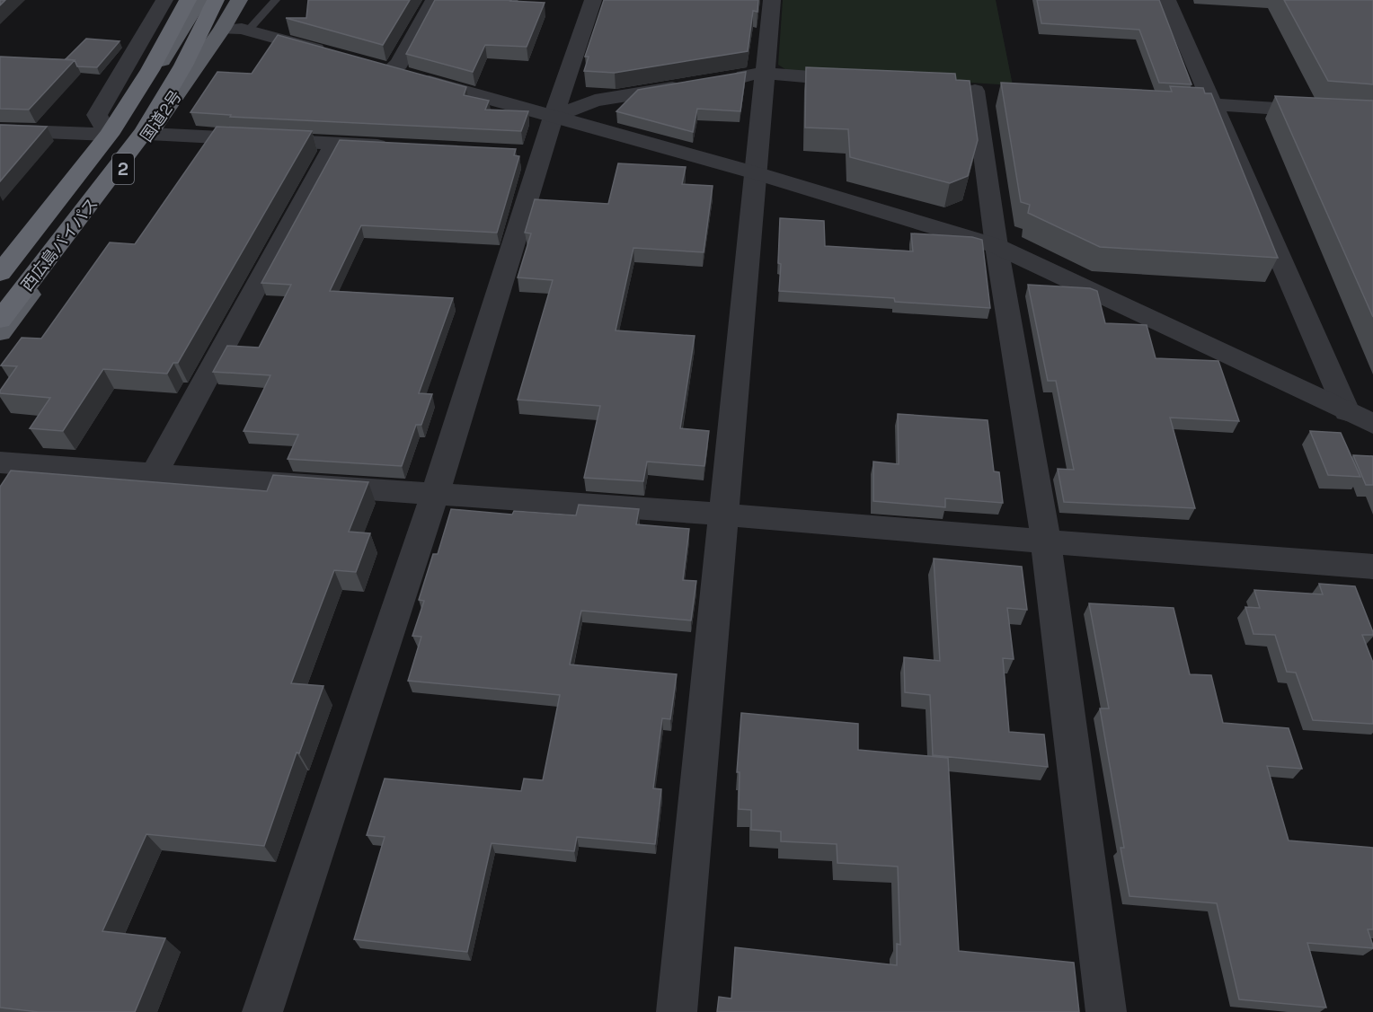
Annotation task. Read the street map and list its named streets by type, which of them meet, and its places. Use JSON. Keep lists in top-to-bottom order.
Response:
{
  "streets": {
    "highway": ["国道2号", "2", "西広島バイパス"]
  },
  "crossings": [
    ["国道2号", "西広島バイパス"]
  ]
}
